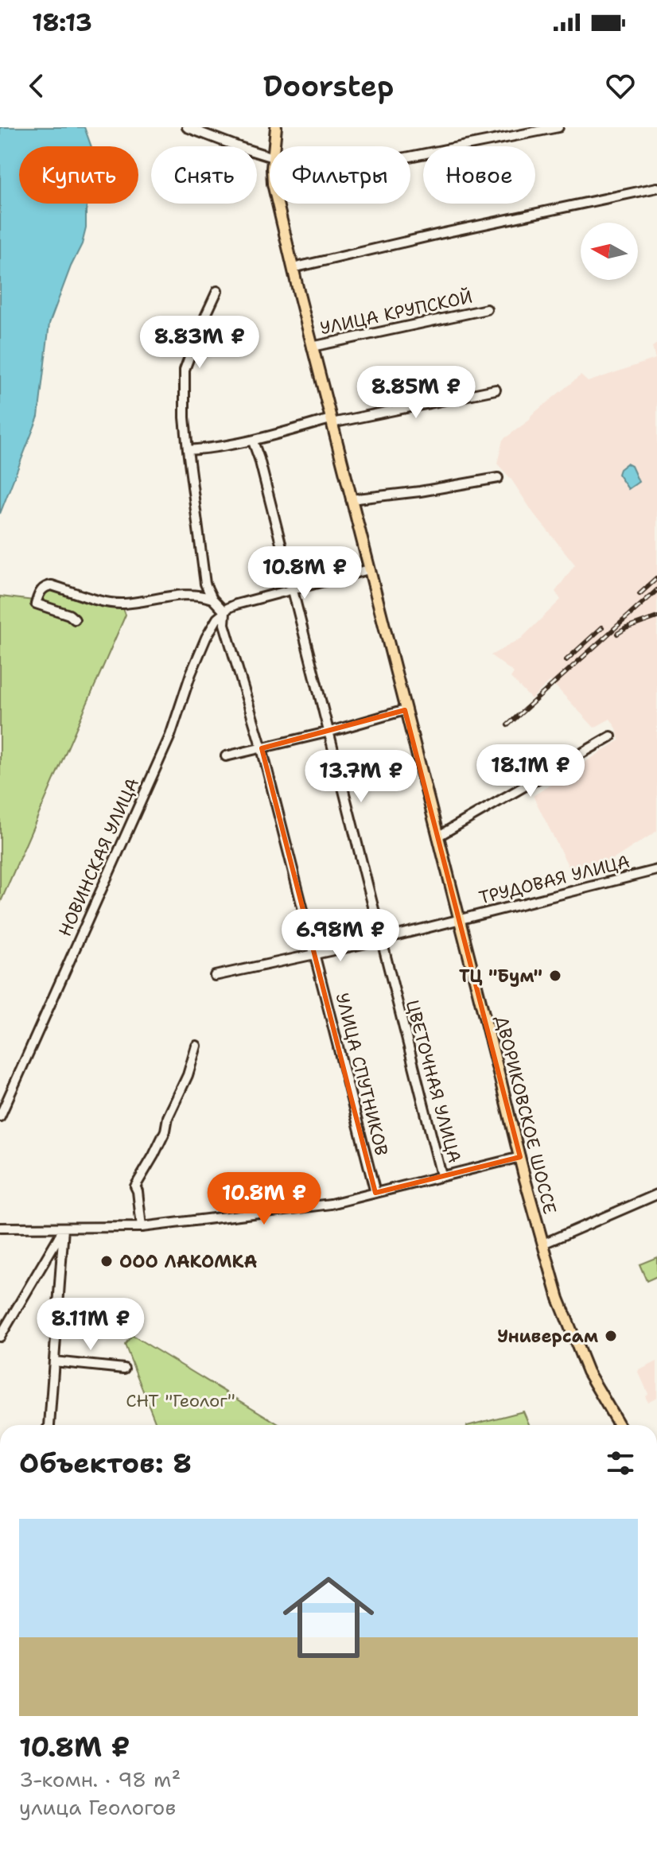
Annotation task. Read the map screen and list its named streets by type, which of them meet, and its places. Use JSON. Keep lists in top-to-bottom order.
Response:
{
  "streets": {
    "main road": ["ДВОРИКОВСКОЕ ШОССЕ"],
    "street": [
      "УЛИЦА КРУПСКОЙ",
      "НОВИНСКАЯ УЛИЦА",
      "ТРУДОВАЯ УЛИЦА",
      "УЛИЦА СПУТНИКОВ",
      "ЦВЕТОЧНАЯ УЛИЦА"
    ]
  },
  "crossings": [
    ["УЛИЦА КРУПСКОЙ", "ДВОРИКОВСКОЕ ШОССЕ"],
    ["НОВИНСКАЯ УЛИЦА", "УЛИЦА СПУТНИКОВ"],
    ["ТРУДОВАЯ УЛИЦА", "УЛИЦА СПУТНИКОВ"],
    ["ТРУДОВАЯ УЛИЦА", "ЦВЕТОЧНАЯ УЛИЦА"],
    ["ТРУДОВАЯ УЛИЦА", "ДВОРИКОВСКОЕ ШОССЕ"]
  ],
  "parks": ["СНТ \"Геолог\""],
  "places": ["ТЦ \"Бум\"", "ООО ЛАКОМКА", "Универсам"],
  "north": "left",
  "page": {
    "status": "18:13",
    "header": "Doorstep",
    "chip": [
      "Купить",
      "Снять",
      "Фильтры",
      "Новое"
    ],
    "price": [
      "8.83M ₽",
      "8.85M ₽",
      "10.8M ₽",
      "18.1M ₽",
      "13.7M ₽",
      "6.98M ₽",
      "10.8M ₽",
      "8.11M ₽"
    ],
    "heading": "Объектов: 8",
    "list": [
      {
        "name": "10.8M ₽",
        "note": "3-комн. · 98 m² · улица Геологов"
      }
    ]
  }
}
